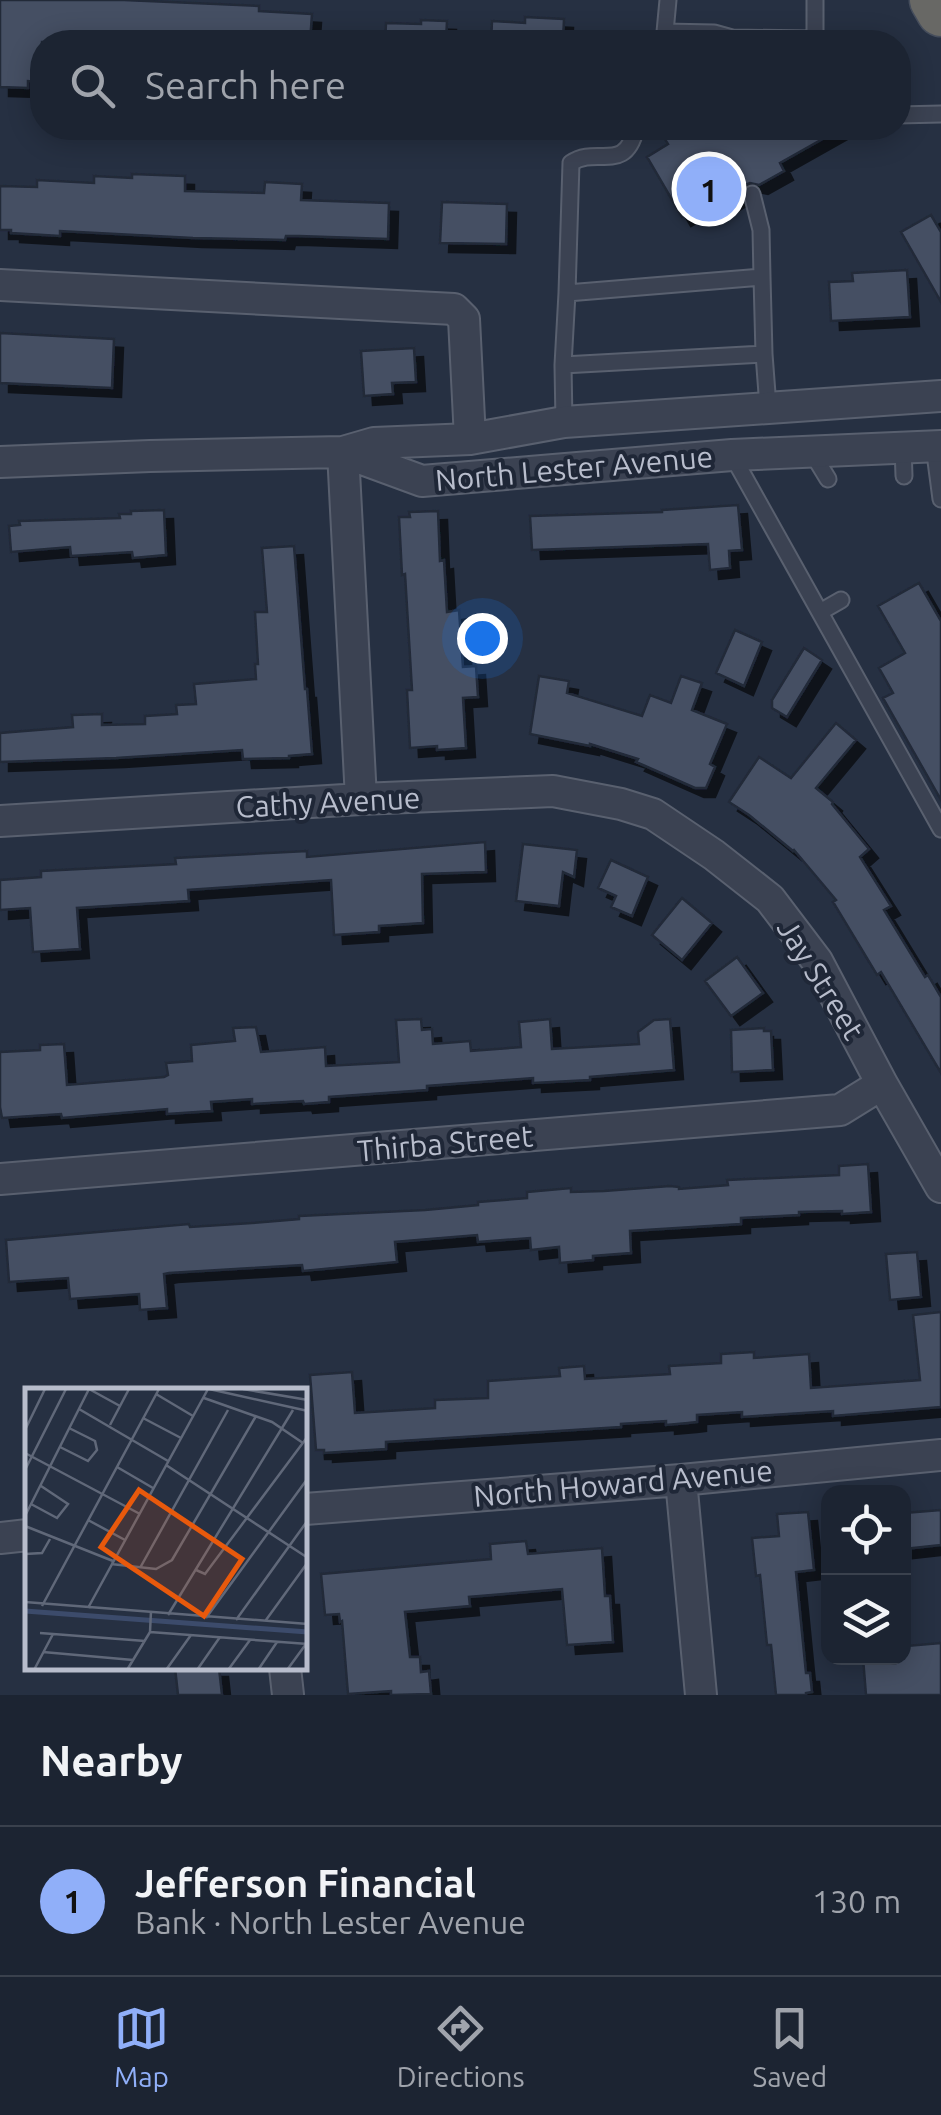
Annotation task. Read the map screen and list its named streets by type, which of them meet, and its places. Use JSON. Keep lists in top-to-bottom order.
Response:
{
  "streets": {
    "street": [
      "North Lester Avenue",
      "Cathy Avenue",
      "Jay Street",
      "Thirba Street",
      "North Howard Avenue"
    ]
  },
  "crossings": [
    ["Cathy Avenue", "Jay Street"],
    ["Jay Street", "Thirba Street"]
  ],
  "page": {
    "search": "Search here",
    "pins": "1",
    "heading": "Nearby",
    "list": [
      {
        "mark": "1",
        "name": "Jefferson Financial",
        "note": "Bank · North Lester Avenue",
        "value": "130 m"
      }
    ],
    "nav": ["Map", "Directions", "Saved"]
  }
}
